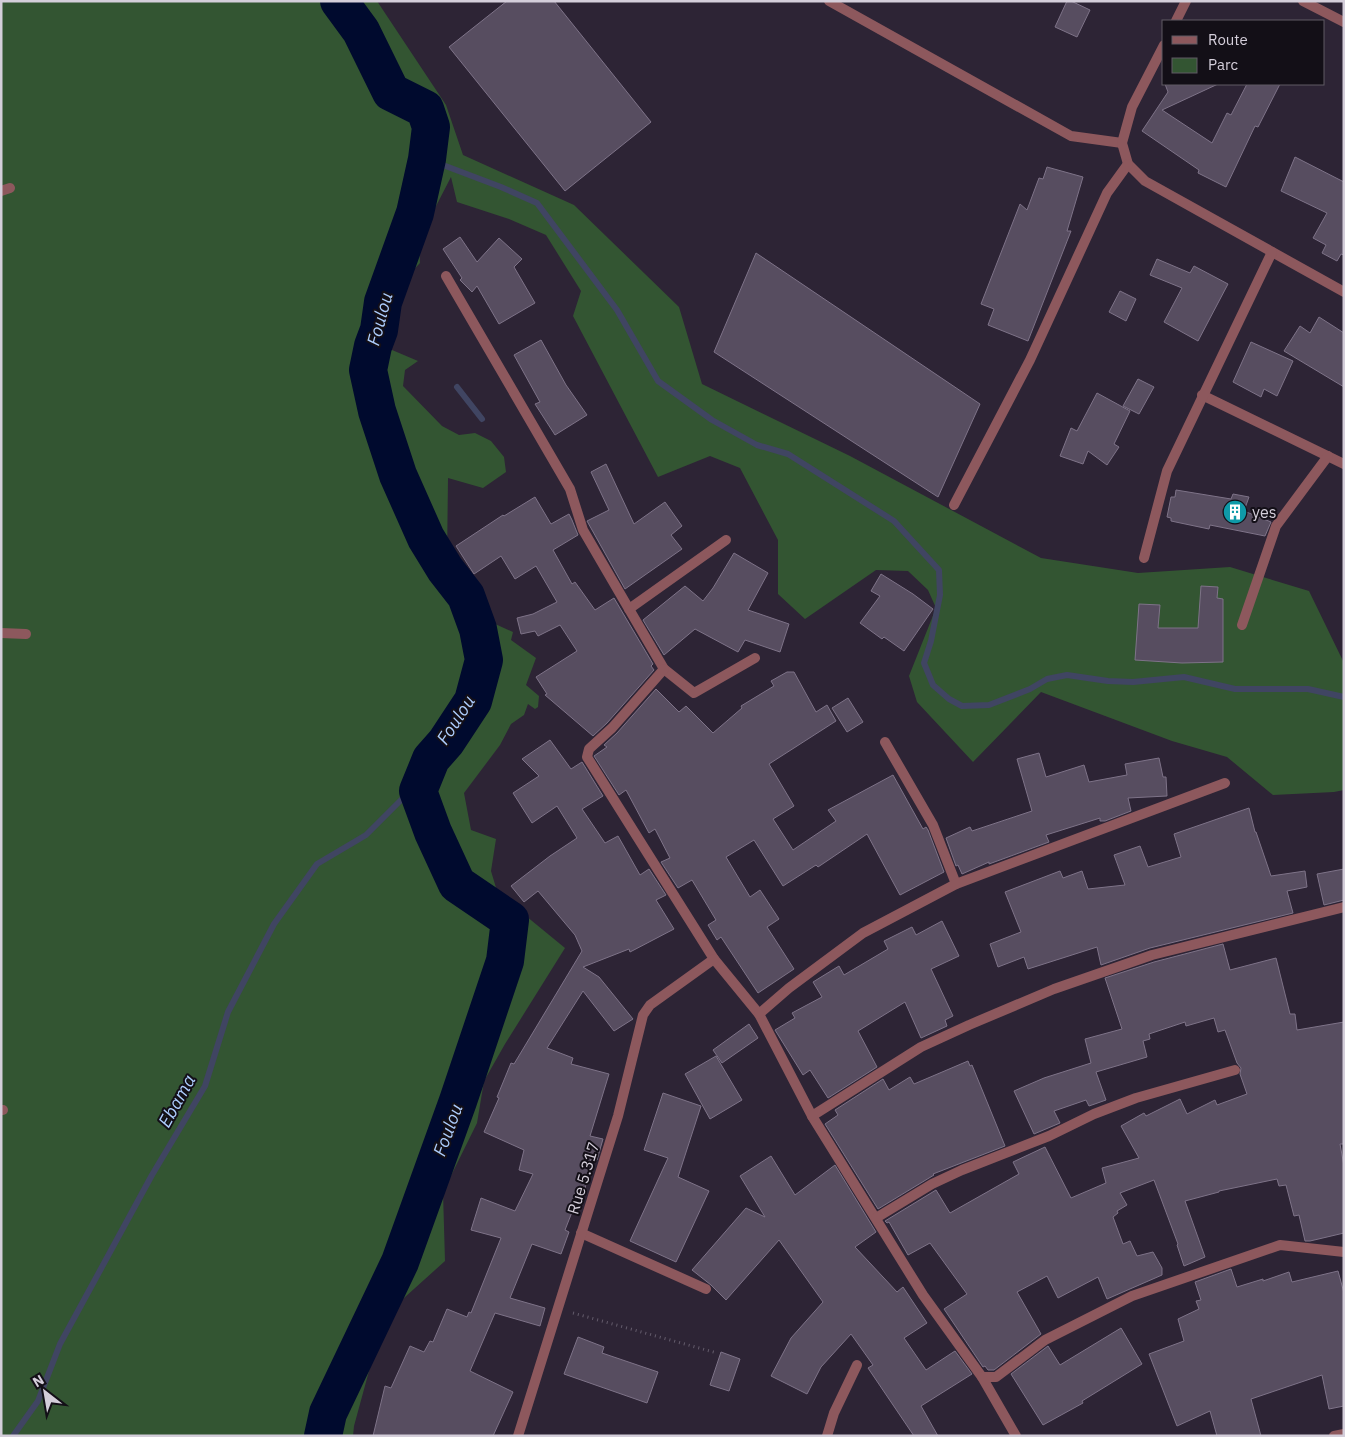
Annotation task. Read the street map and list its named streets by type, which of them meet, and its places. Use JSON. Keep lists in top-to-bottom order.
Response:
{
  "streets": {
    "street": ["Rue 5.317"]
  },
  "water": ["Foulou", "Ebama"],
  "places": {
    "building": ["yes"]
  },
  "legend": ["Route", "Parc"],
  "north": "top left"
}
